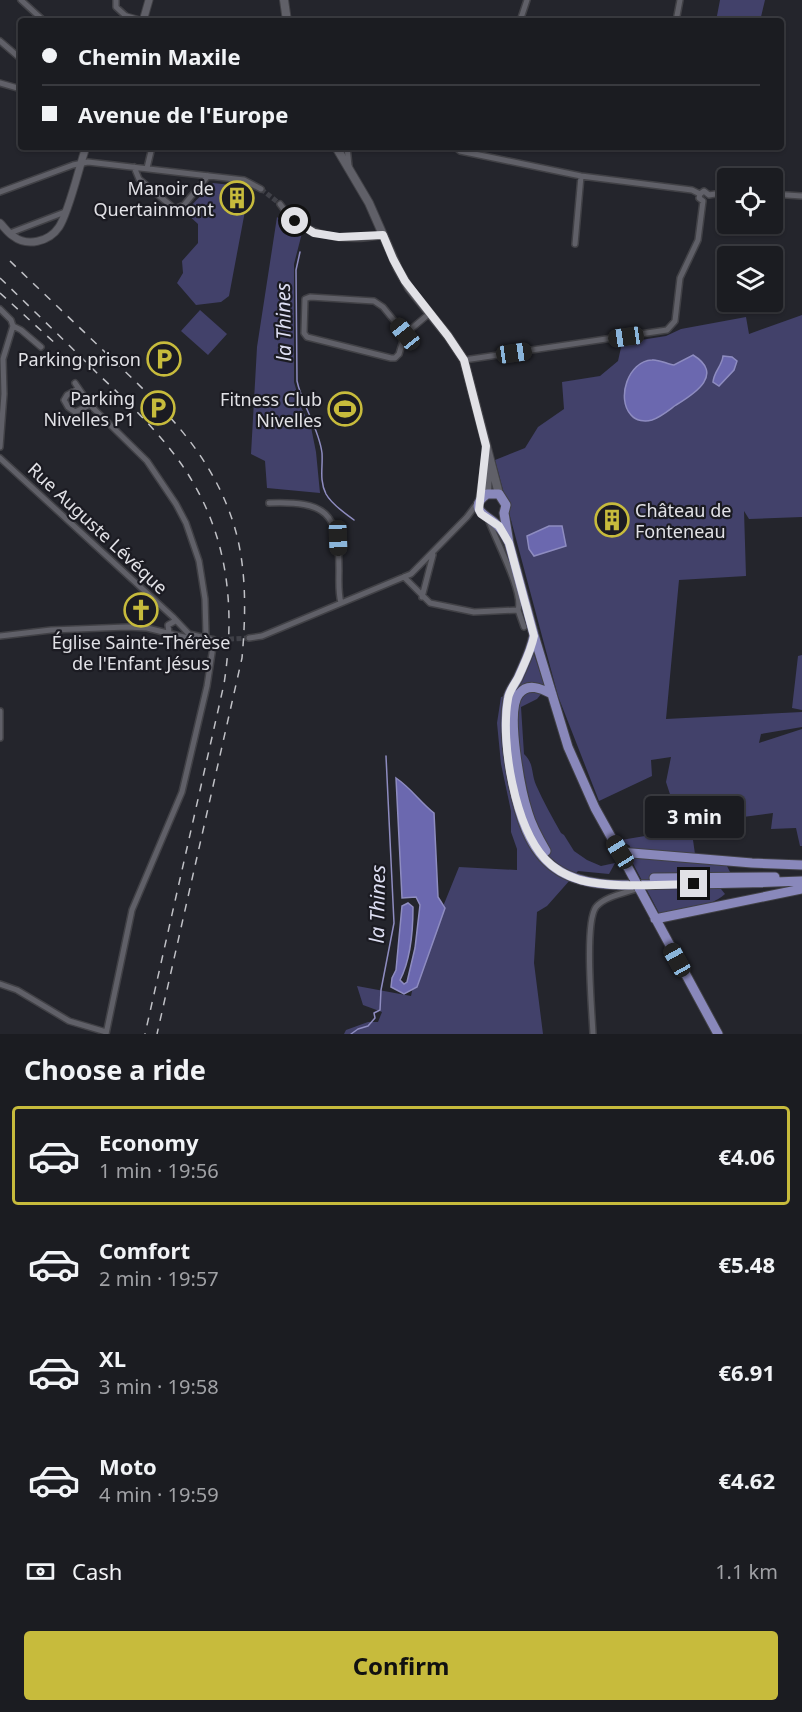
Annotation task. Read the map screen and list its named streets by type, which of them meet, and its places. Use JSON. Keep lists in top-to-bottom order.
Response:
{
  "streets": {
    "street": ["Rue Auguste Lévéque"]
  },
  "water": ["la Thines"],
  "places": {
    "building": ["Manoir de Quertainmont", "Château de Fonteneau"],
    "parking": ["Parking prison", "Parking Nivelles P1"],
    "sports": ["Fitness Club Nivelles"],
    "church": ["Église Sainte-Thérèse de l'Enfant Jésus"]
  },
  "page": {
    "banner": ["Chemin Maxile", "Avenue de l'Europe"],
    "bubble": "3 min",
    "heading": "Choose a ride",
    "list": [
      {
        "name": "Economy",
        "note": "1 min · 19:56",
        "value": "€4.06"
      },
      {
        "name": "Comfort",
        "note": "2 min · 19:57",
        "value": "€5.48"
      },
      {
        "name": "XL",
        "note": "3 min · 19:58",
        "value": "€6.91"
      },
      {
        "name": "Moto",
        "note": "4 min · 19:59",
        "value": "€4.62"
      }
    ],
    "pay": ["Cash", "1.1 km"],
    "buttons": "Confirm"
  }
}
